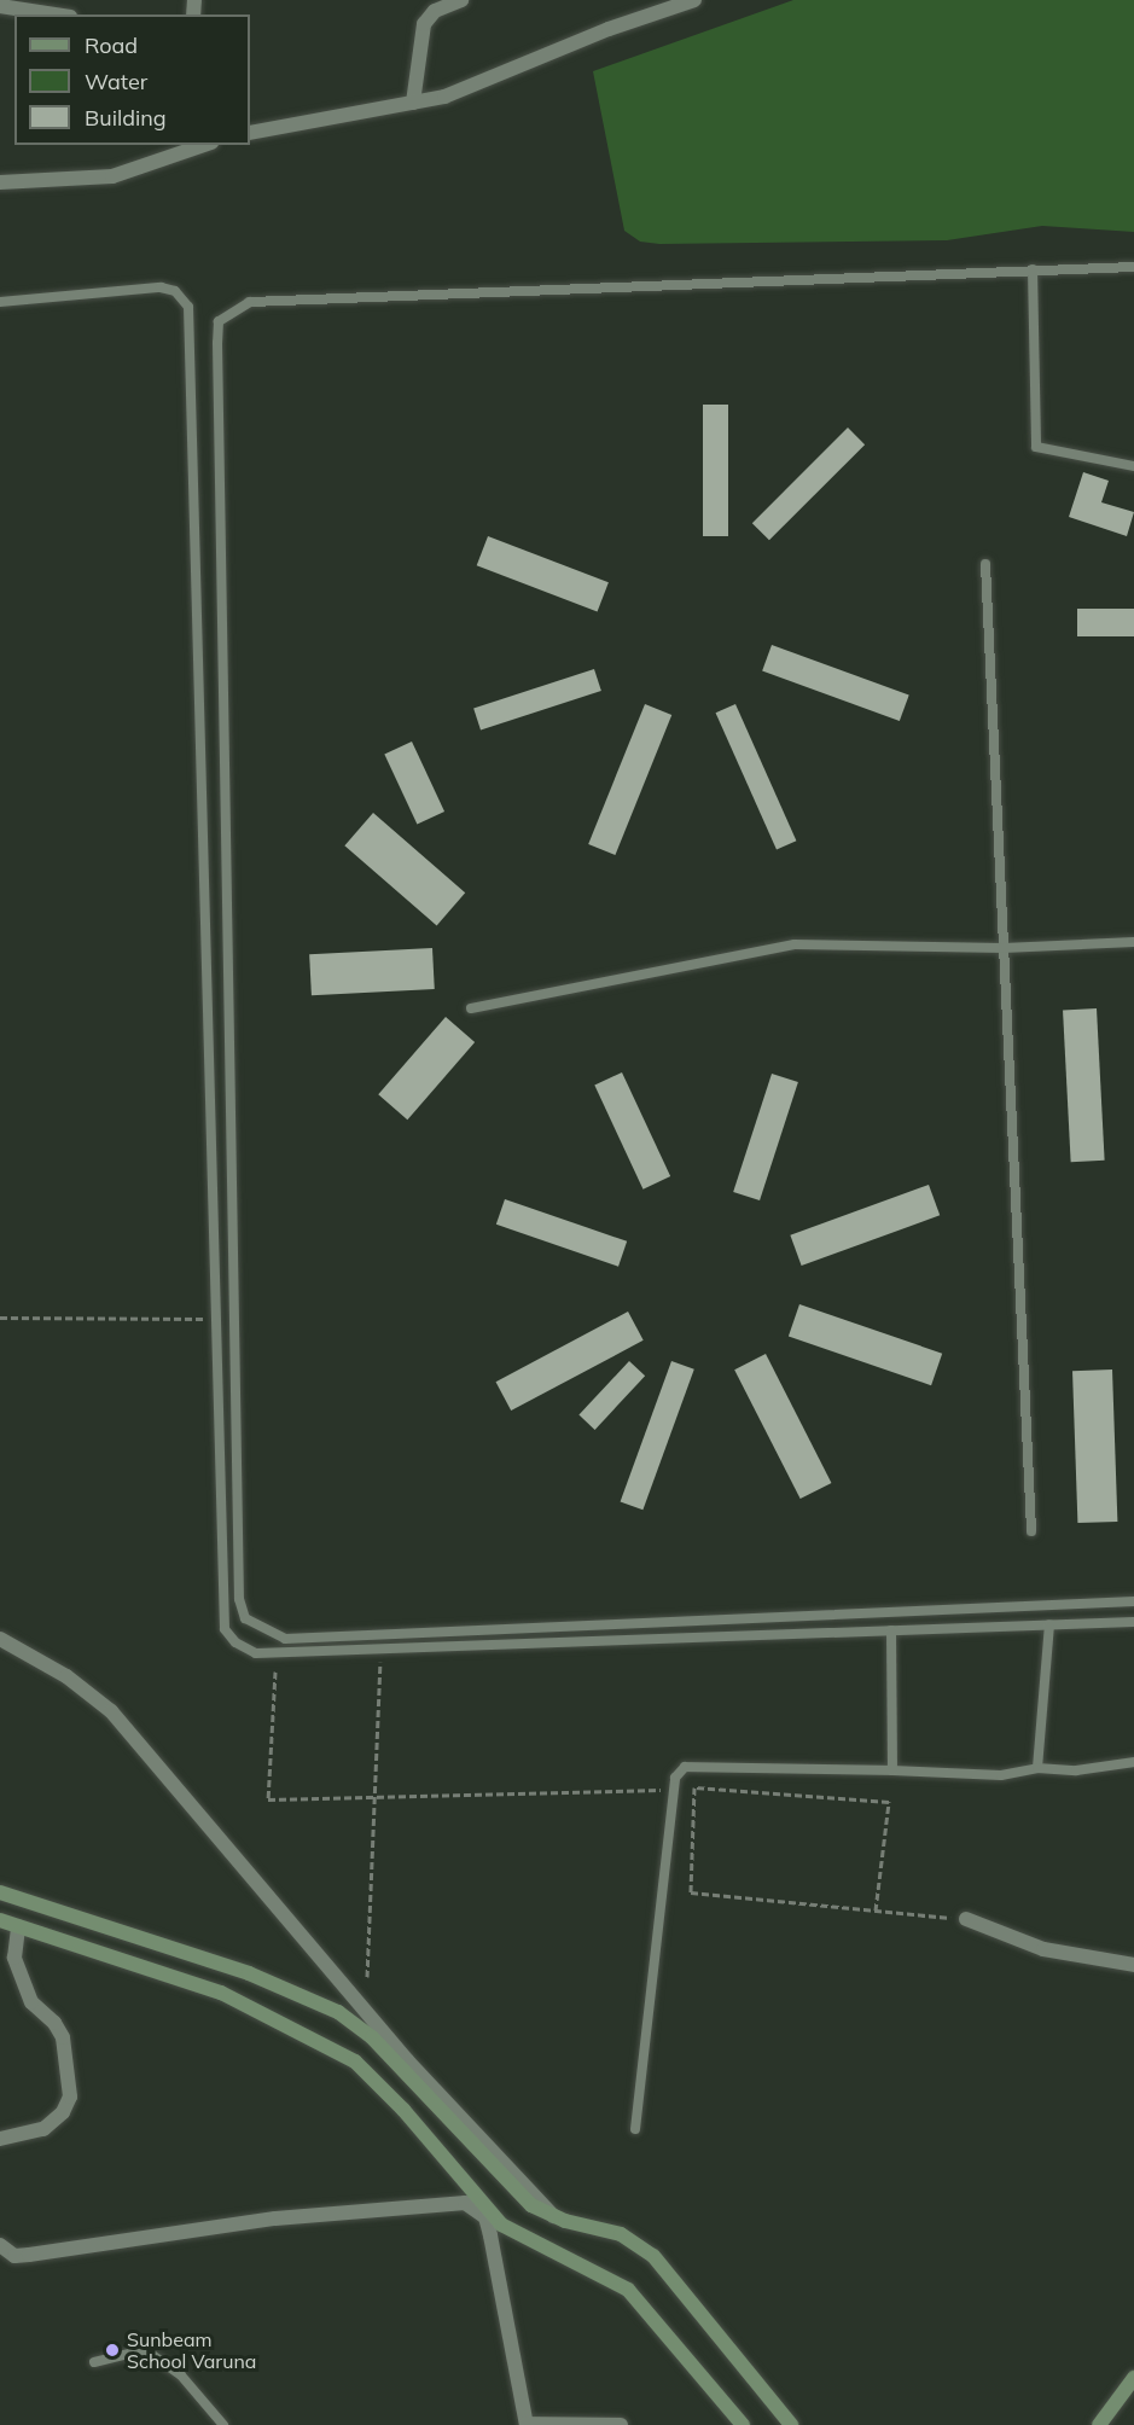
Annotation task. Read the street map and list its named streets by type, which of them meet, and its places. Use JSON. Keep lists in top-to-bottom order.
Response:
{
  "places": ["Sunbeam School Varuna"],
  "legend": ["Road", "Water", "Building"]
}
